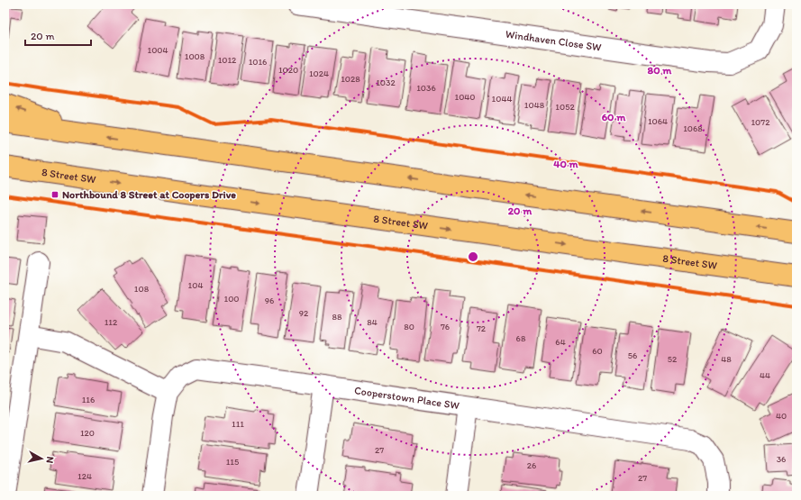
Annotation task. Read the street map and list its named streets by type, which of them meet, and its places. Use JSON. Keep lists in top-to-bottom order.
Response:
{
  "streets": {
    "main road": ["8 Street SW"],
    "street": ["Windhaven Close SW", "Cooperstown Place SW"]
  },
  "places": {
    "transit": ["Northbound 8 Street at Coopers Drive"]
  },
  "house_numbers": [
    "1004",
    "1008",
    "1012",
    "1016",
    "1020",
    "1024",
    "1028",
    "1032",
    "1036",
    "1040",
    "1044",
    "1048",
    "1052",
    "1064",
    "1072",
    "1068",
    "104",
    "108",
    "100",
    "96",
    "92",
    "88",
    "112",
    "84",
    "80",
    "76",
    "72",
    "68",
    "64",
    "60",
    "56",
    "52",
    "48",
    "44",
    "116",
    "40",
    "111",
    "120",
    "27",
    "36",
    "115",
    "26",
    "124",
    "27"
  ],
  "scale_bar": "20 m",
  "north": "right",
  "rings": [
    "80 m",
    "60 m",
    "40 m",
    "20 m"
  ]
}
